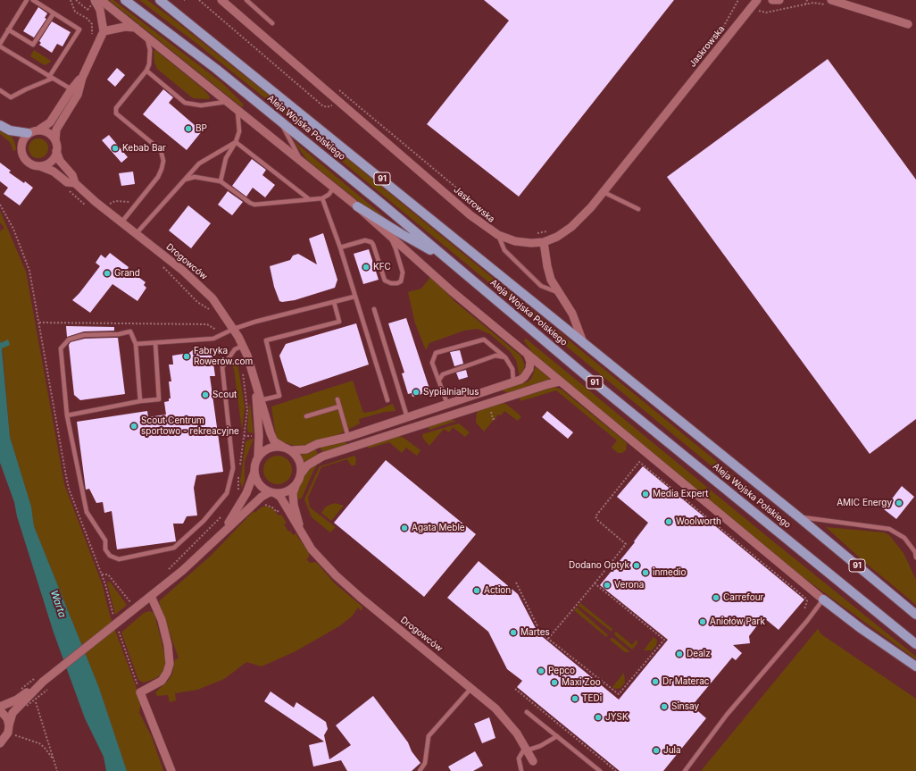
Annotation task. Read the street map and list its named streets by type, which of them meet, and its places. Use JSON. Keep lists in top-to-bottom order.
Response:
{
  "streets": {
    "main road": ["Aleja Wojska Polskiego", "91"],
    "street": ["Jaskrowska", "Drogowców"]
  },
  "water": ["Warta"],
  "places": [
    "BP",
    "Kebab Bar",
    "KFC",
    "Grand",
    "Fabryka Rowerów.com",
    "SypialniaPlus",
    "Scout",
    "Scout Centrum sportowo - rekreacyjne",
    "Media Expert",
    "AMIC Energy",
    "Woolworth",
    "Agata Meble",
    "Dodano Optyk",
    "inmedio",
    "Verona",
    "Action",
    "Carrefour",
    "Aniołów Park",
    "Martes",
    "Dealz",
    "Pepco",
    "Dr Materac",
    "Maxi Zoo",
    "TEDi",
    "Sinsay",
    "JYSK",
    "Jula"
  ]
}
